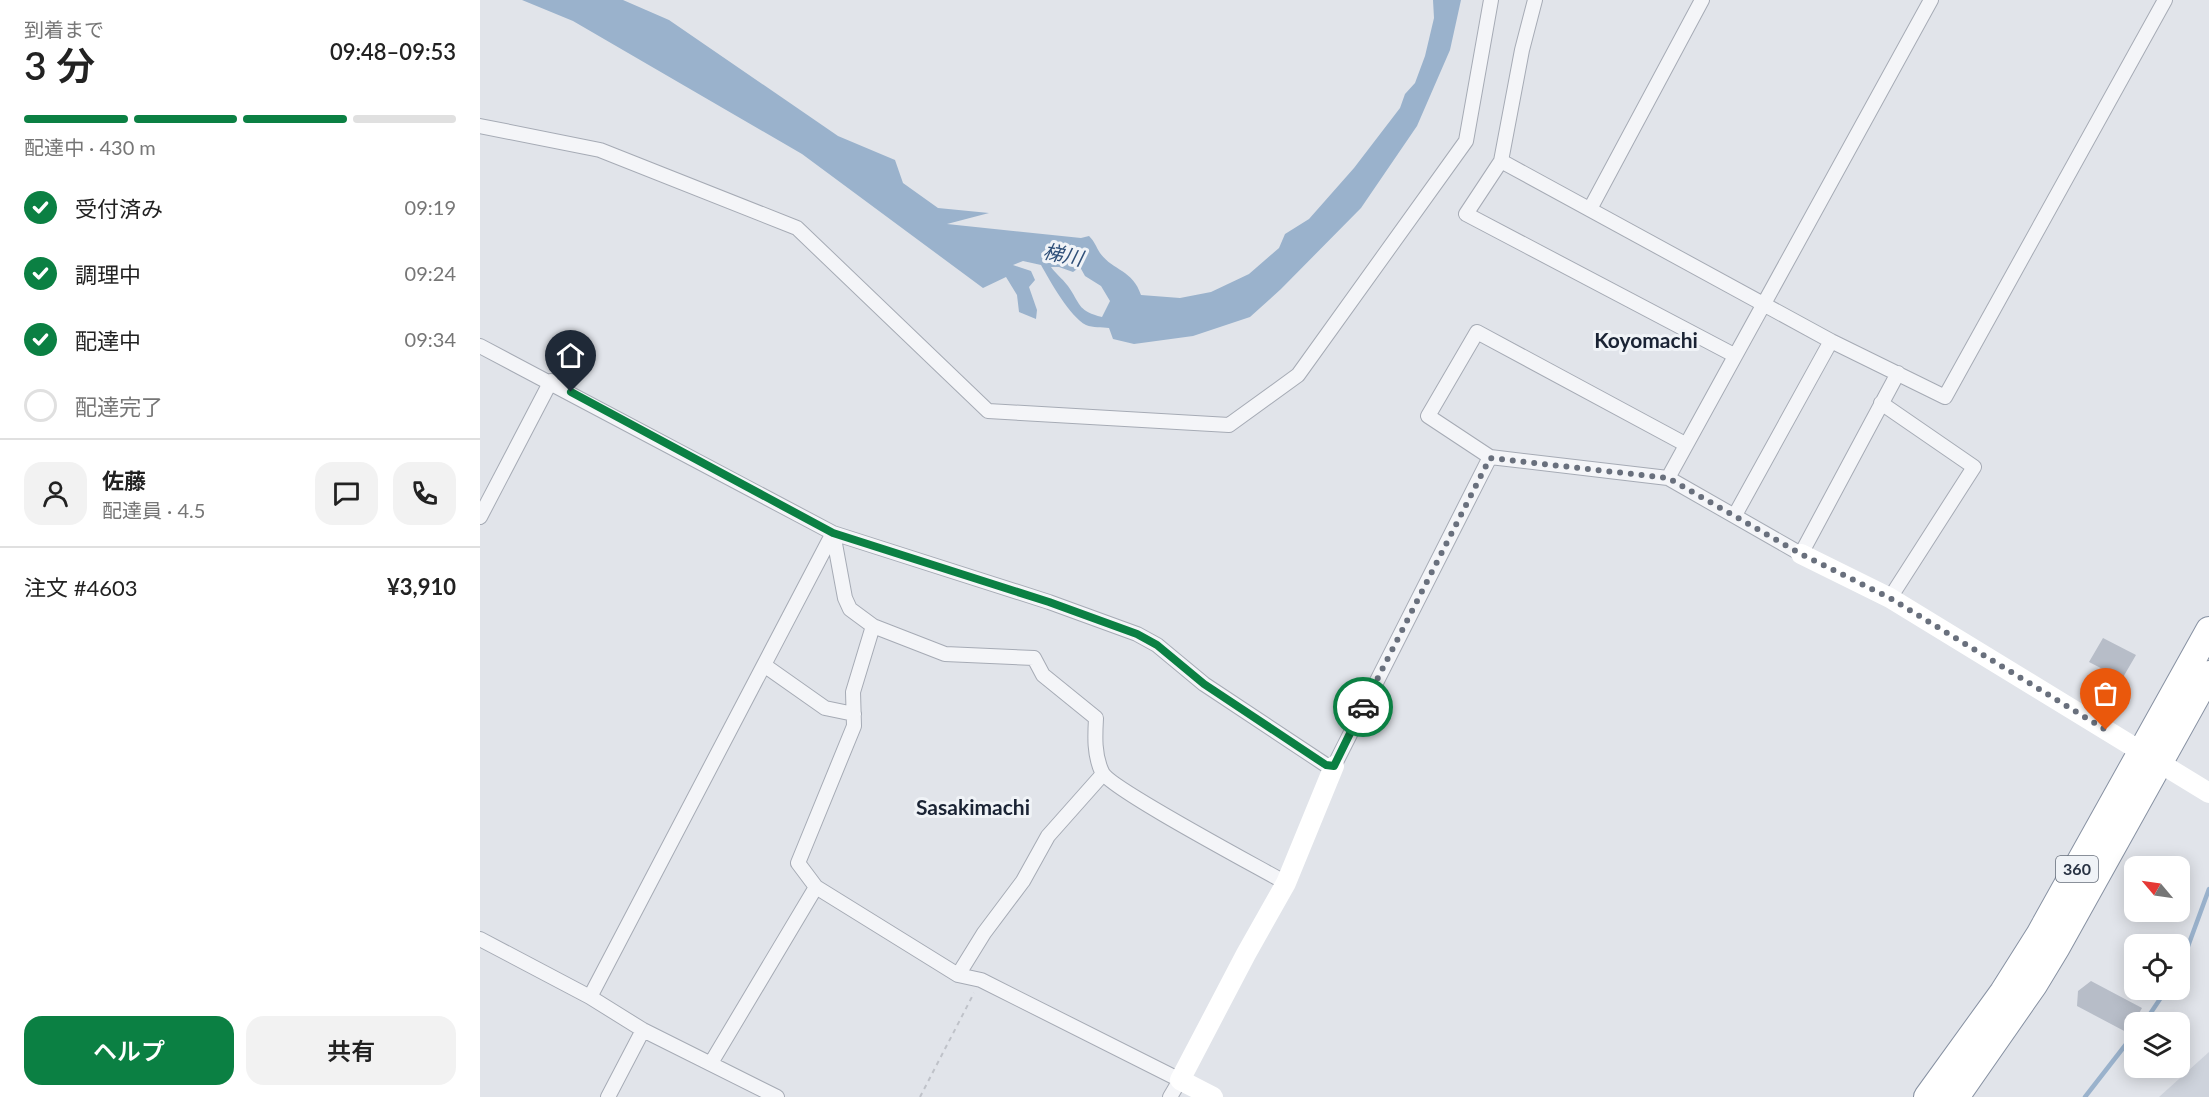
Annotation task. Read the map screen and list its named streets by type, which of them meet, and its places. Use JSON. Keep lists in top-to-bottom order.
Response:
{
  "streets": {
    "highway": ["360"]
  },
  "districts": ["Koyomachi", "Sasakimachi"],
  "water": ["梯川"],
  "north": "top left",
  "page": {
    "heading": ["3 分", "到着まで", "09:48–09:53"],
    "panel": [
      "佐藤",
      "配達員 · 4.5",
      "注文 #4603",
      "¥3,910"
    ],
    "bar": "配達中 · 430 m",
    "list": [
      ["受付済み", "09:19"],
      ["調理中", "09:24"],
      ["配達中", "09:34"],
      "配達完了"
    ],
    "buttons": ["ヘルプ", "共有"]
  }
}
